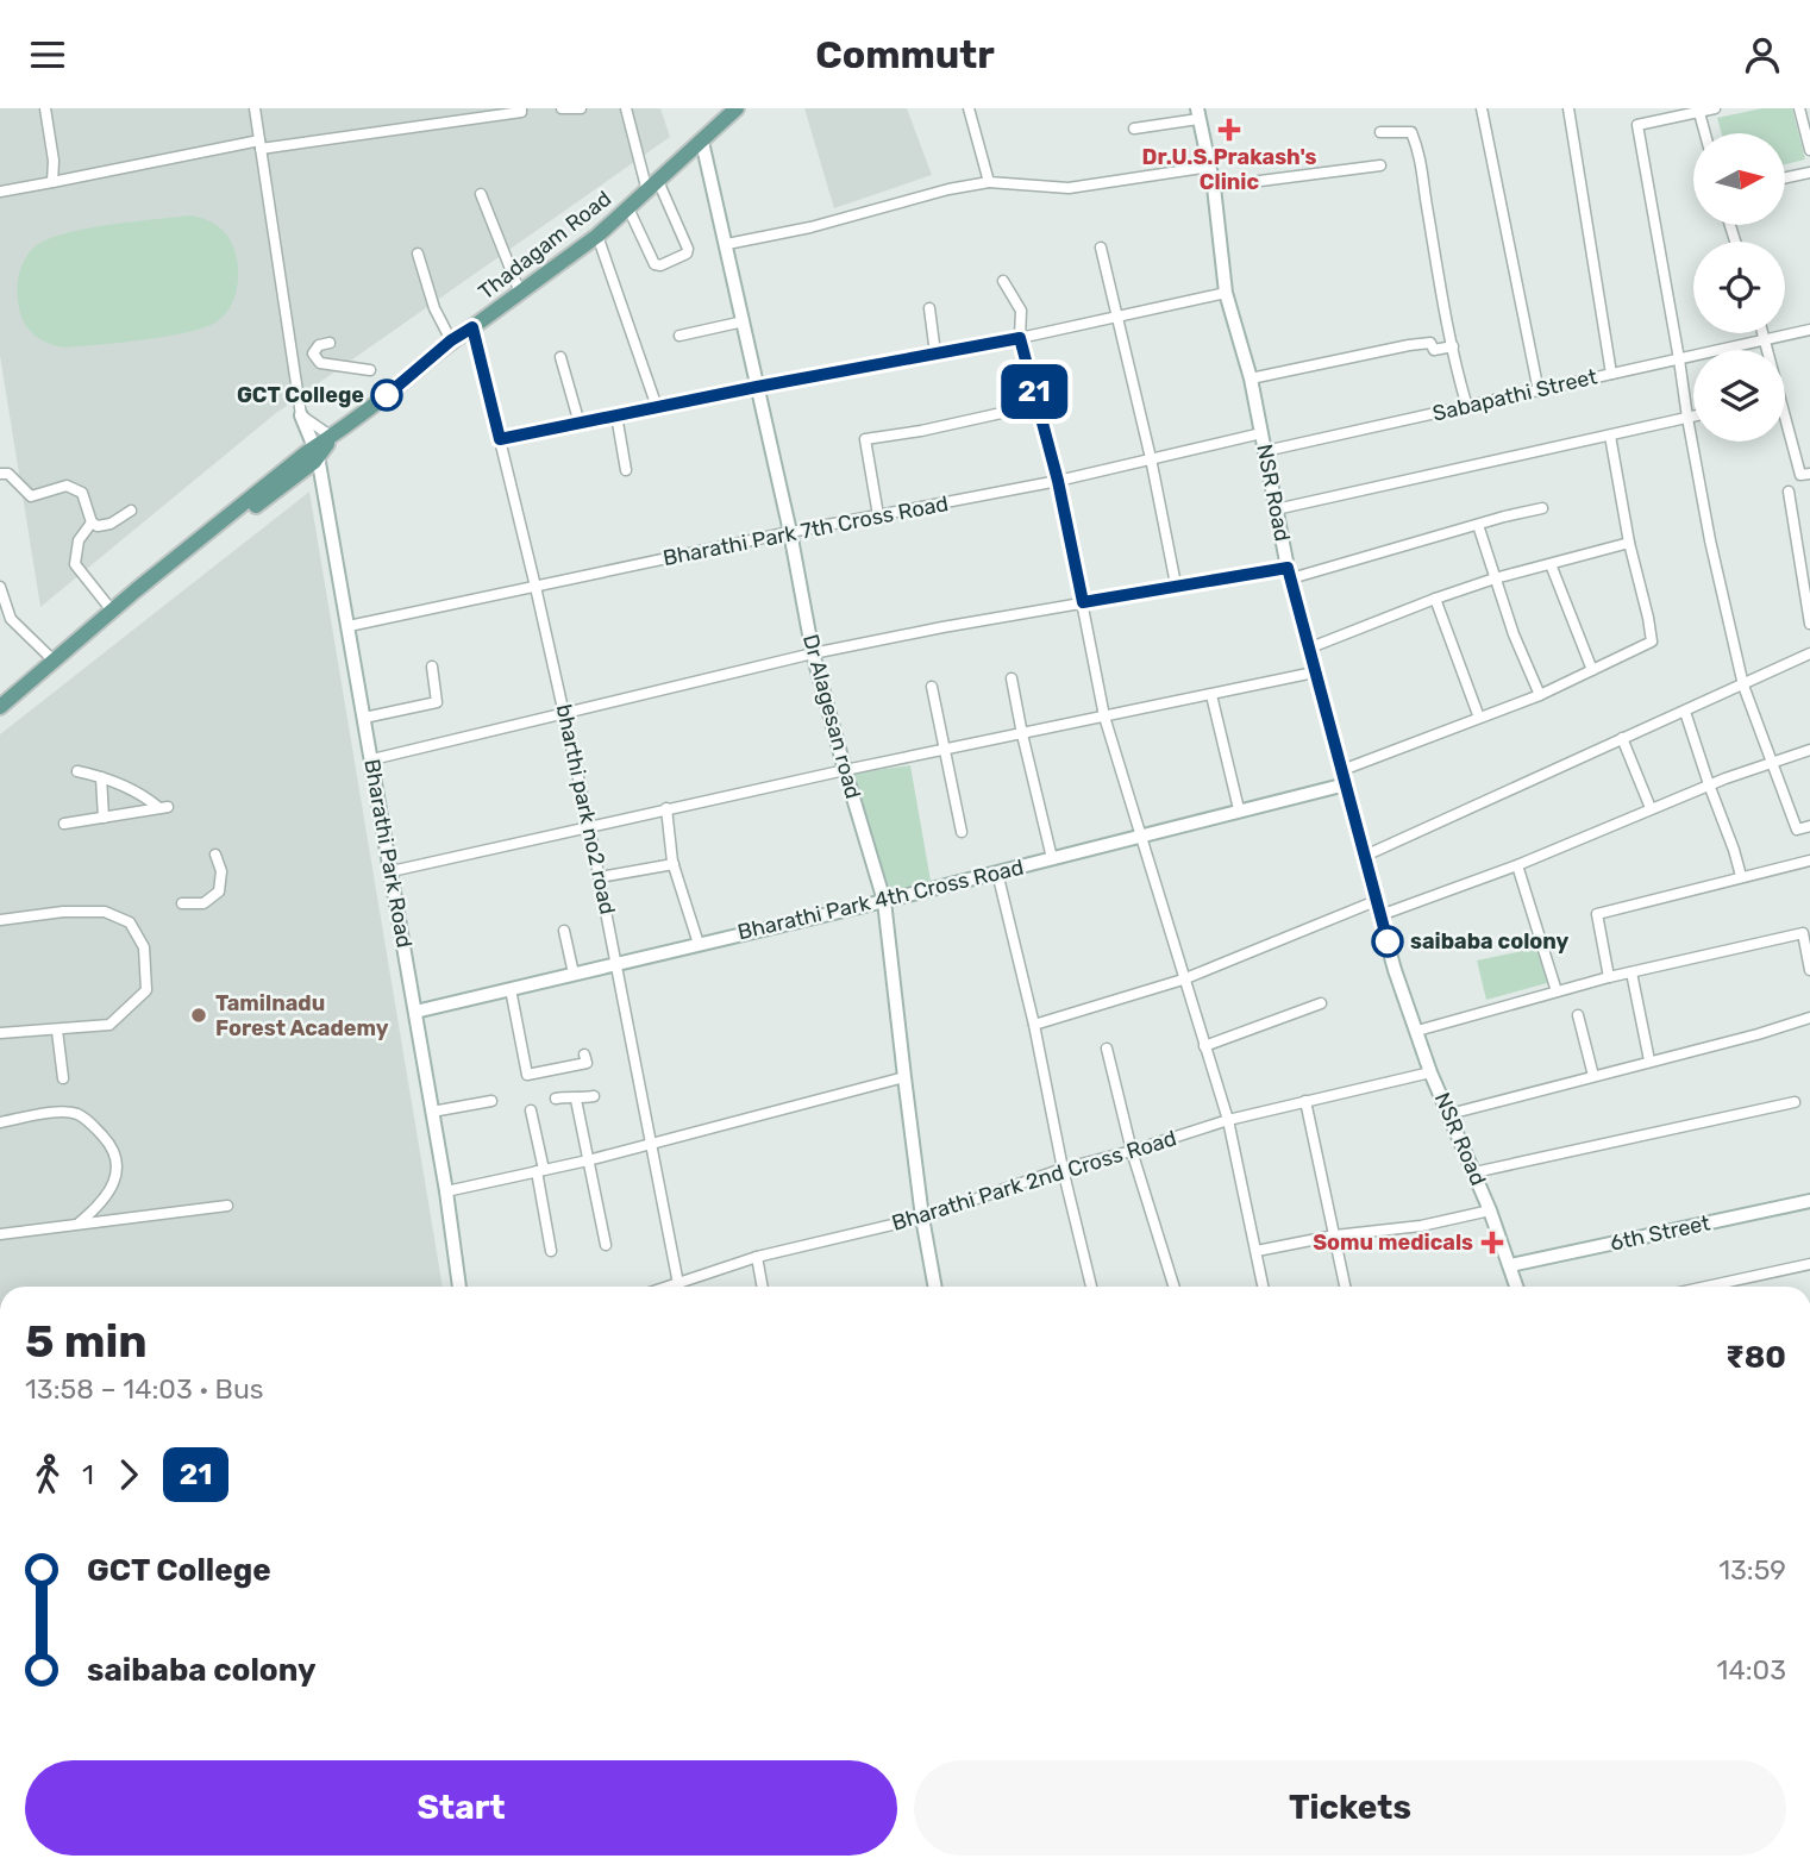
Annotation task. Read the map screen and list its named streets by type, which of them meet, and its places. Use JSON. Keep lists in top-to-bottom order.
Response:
{
  "streets": {
    "main road": ["Thadagam Road"],
    "street": [
      "Sabapathi Street",
      "NSR Road",
      "Bharathi Park 7th Cross Road",
      "Dr Alagesan road",
      "bharthi park no2 road",
      "Bharathi Park Road",
      "Bharathi Park 4th Cross Road",
      "Bharathi Park 2nd Cross Road",
      "6th Street"
    ]
  },
  "crossings": [
    ["Thadagam Road", "Dr Alagesan road"],
    ["Thadagam Road", "bharthi park no2 road"],
    ["Thadagam Road", "Bharathi Park Road"],
    ["Sabapathi Street", "NSR Road"],
    ["NSR Road", "Bharathi Park 7th Cross Road"],
    ["NSR Road", "Bharathi Park 4th Cross Road"],
    ["NSR Road", "Bharathi Park 2nd Cross Road"],
    ["NSR Road", "6th Street"],
    ["Bharathi Park 7th Cross Road", "Dr Alagesan road"],
    ["Bharathi Park 7th Cross Road", "bharthi park no2 road"],
    ["Bharathi Park 7th Cross Road", "Bharathi Park Road"],
    ["Dr Alagesan road", "Bharathi Park 4th Cross Road"],
    ["Dr Alagesan road", "Bharathi Park 2nd Cross Road"],
    ["bharthi park no2 road", "Bharathi Park 4th Cross Road"],
    ["bharthi park no2 road", "Bharathi Park 2nd Cross Road"],
    ["Bharathi Park Road", "Bharathi Park 4th Cross Road"]
  ],
  "places": {
    "health": ["Dr.U.S.Prakash's Clinic", "Somu medicals"],
    "other": ["GCT College", "saibaba colony", "Tamilnadu Forest Academy"]
  },
  "lines": ["bus line 21"],
  "north": "right",
  "page": {
    "header": "Commutr",
    "on_map": "21",
    "heading": ["5 min", "13:58 – 14:03 · Bus", "₹80"],
    "legs": ["1", "21"],
    "list": [
      {
        "name": "GCT College",
        "value": "13:59"
      },
      {
        "name": "saibaba colony",
        "value": "14:03"
      }
    ],
    "buttons": ["Start", "Tickets"]
  }
}
